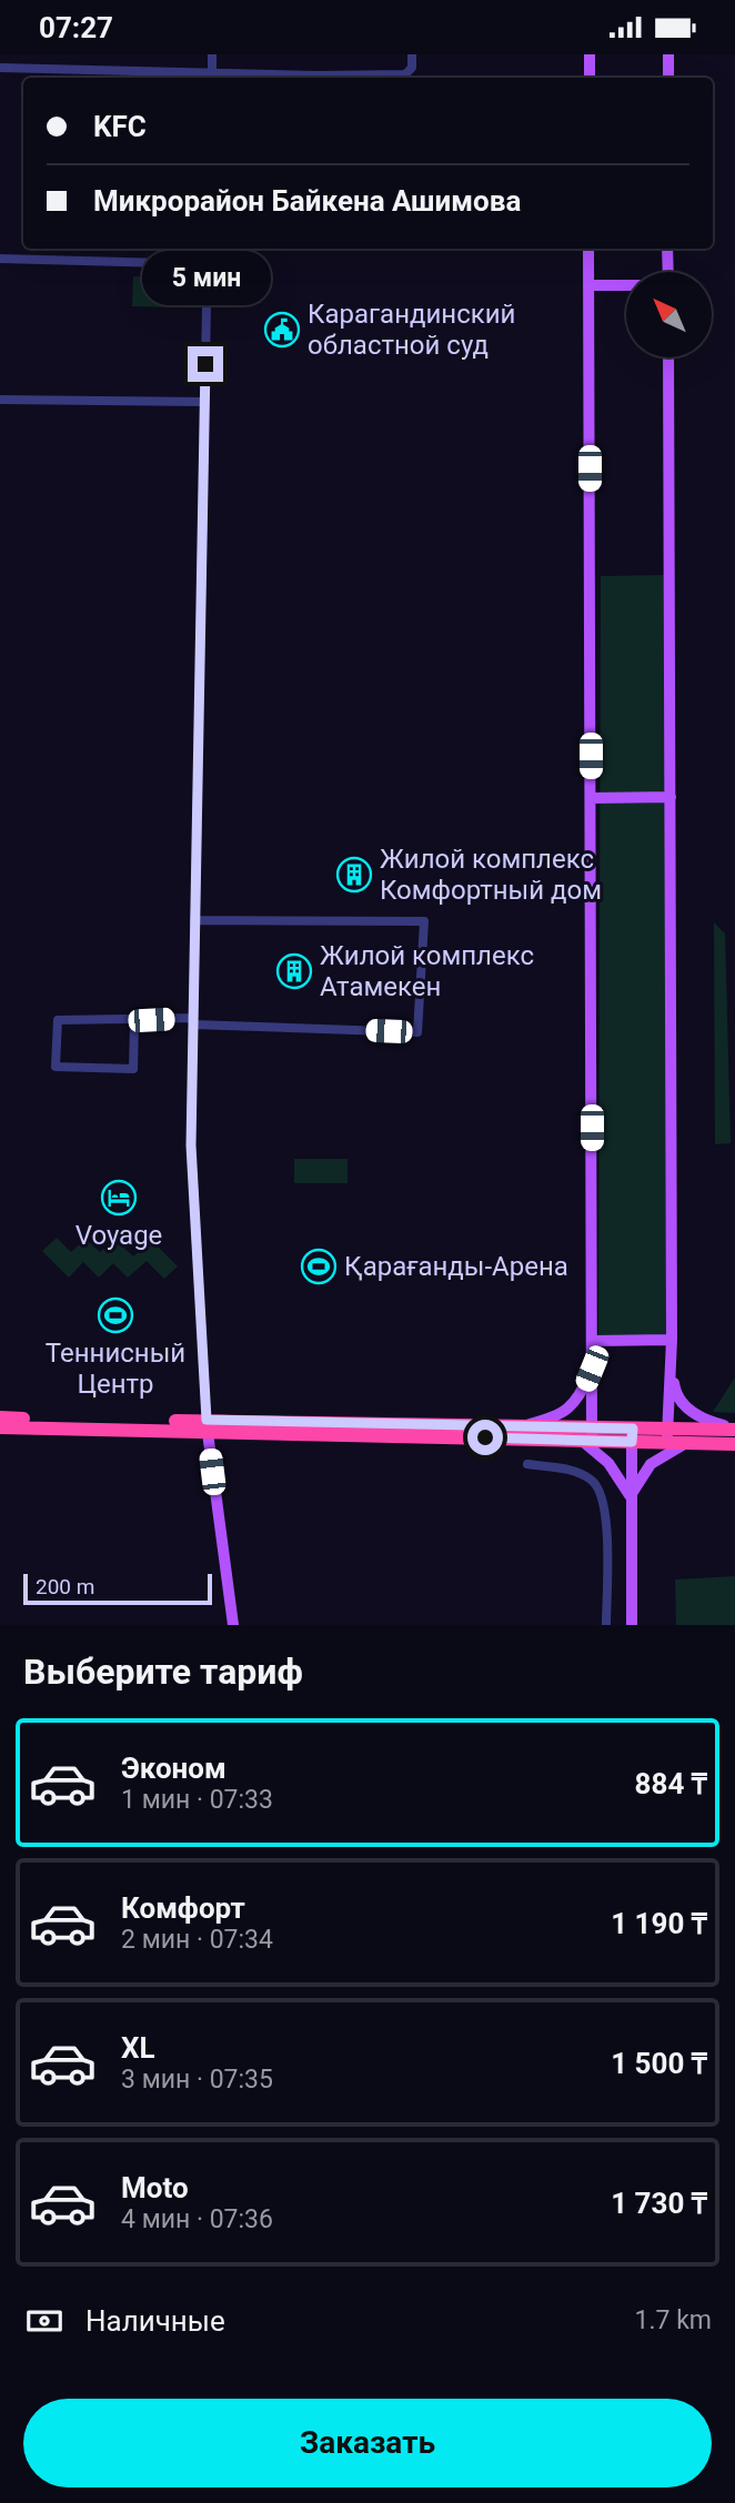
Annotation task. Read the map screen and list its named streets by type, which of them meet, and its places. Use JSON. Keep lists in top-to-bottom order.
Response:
{
  "places": {
    "public building": ["Карагандинский областной суд"],
    "building": ["Жилой комплекс Комфортный дом", "Жилой комплекс Атамекен"],
    "hotel": ["Voyage"],
    "sports": ["Қарағанды-Арена", "Теннисный Центр"]
  },
  "scale_bar": "200 m",
  "north": "top left",
  "page": {
    "status": "07:27",
    "banner": ["KFC", "Микрорайон Байкена Ашимова"],
    "bubble": "5 мин",
    "scale": "200 m",
    "heading": "Выберите тариф",
    "list": [
      {
        "name": "Эконом",
        "note": "1 мин · 07:33",
        "value": "884 ₸"
      },
      {
        "name": "Комфорт",
        "note": "2 мин · 07:34",
        "value": "1 190 ₸"
      },
      {
        "name": "XL",
        "note": "3 мин · 07:35",
        "value": "1 500 ₸"
      },
      {
        "name": "Moto",
        "note": "4 мин · 07:36",
        "value": "1 730 ₸"
      }
    ],
    "pay": ["Наличные", "1.7 km"],
    "buttons": "Заказать"
  }
}
